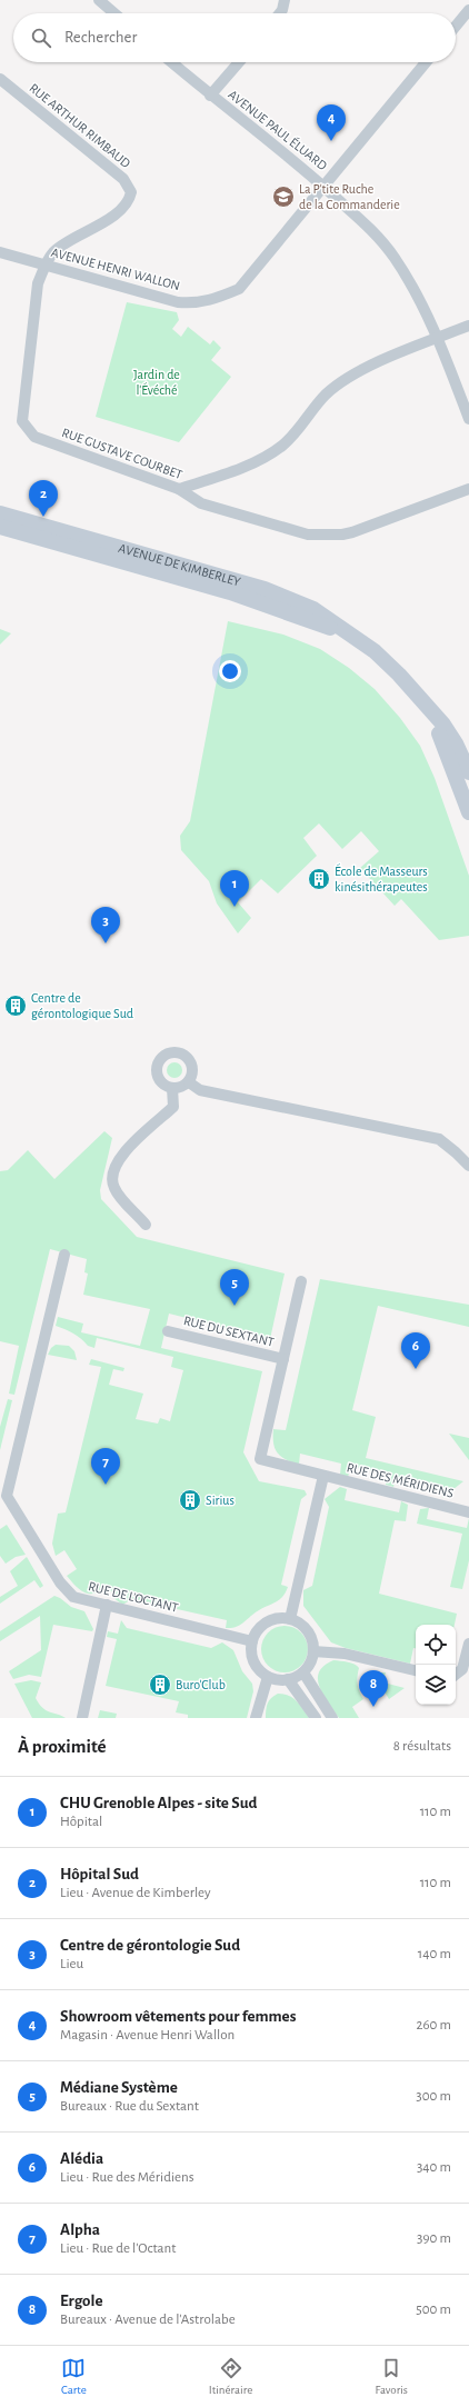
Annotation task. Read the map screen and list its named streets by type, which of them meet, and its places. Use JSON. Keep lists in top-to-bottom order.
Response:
{
  "streets": {
    "main road": ["AVENUE DE KIMBERLEY"],
    "street": [
      "RUE ARTHUR RIMBAUD",
      "AVENUE PAUL ÉLUARD",
      "AVENUE HENRI WALLON",
      "RUE GUSTAVE COURBET",
      "RUE DU SEXTANT",
      "RUE DES MÉRIDIENS",
      "RUE DE L'OCTANT"
    ]
  },
  "crossings": [
    ["RUE ARTHUR RIMBAUD", "AVENUE HENRI WALLON"],
    ["RUE ARTHUR RIMBAUD", "RUE GUSTAVE COURBET"],
    ["AVENUE PAUL ÉLUARD", "AVENUE HENRI WALLON"],
    ["AVENUE HENRI WALLON", "RUE GUSTAVE COURBET"],
    ["RUE DU SEXTANT", "RUE DES MÉRIDIENS"]
  ],
  "parks": ["Jardin de l'Évéché"],
  "places": {
    "school or university": ["La P'tite Ruche de la Commanderie"],
    "building": [
      "École de Masseurs kinésithérapeutes",
      "Centre de gérontologique Sud",
      "Sirius",
      "Buro'Club"
    ]
  },
  "page": {
    "search": "Rechercher",
    "pins": [
      "4",
      "2",
      "1",
      "3",
      "5",
      "6",
      "7",
      "8"
    ],
    "heading": ["À proximité", "8 résultats"],
    "list": [
      {
        "mark": "1",
        "name": "CHU Grenoble Alpes - site Sud",
        "note": "Hôpital",
        "value": "110 m"
      },
      {
        "mark": "2",
        "name": "Hôpital Sud",
        "note": "Lieu · Avenue de Kimberley",
        "value": "110 m"
      },
      {
        "mark": "3",
        "name": "Centre de gérontologie Sud",
        "note": "Lieu",
        "value": "140 m"
      },
      {
        "mark": "4",
        "name": "Showroom vêtements pour femmes",
        "note": "Magasin · Avenue Henri Wallon",
        "value": "260 m"
      },
      {
        "mark": "5",
        "name": "Médiane Système",
        "note": "Bureaux · Rue du Sextant",
        "value": "300 m"
      },
      {
        "mark": "6",
        "name": "Alédia",
        "note": "Lieu · Rue des Méridiens",
        "value": "340 m"
      },
      {
        "mark": "7",
        "name": "Alpha",
        "note": "Lieu · Rue de l'Octant",
        "value": "390 m"
      },
      {
        "mark": "8",
        "name": "Ergole",
        "note": "Bureaux · Avenue de l'Astrolabe",
        "value": "500 m"
      }
    ],
    "nav": ["Carte", "Itinéraire", "Favoris"]
  }
}
